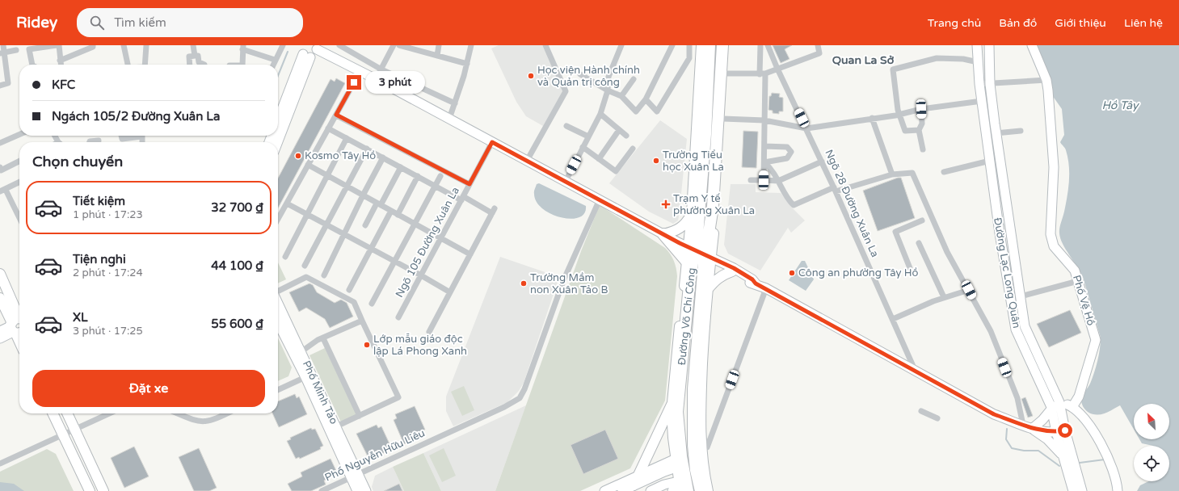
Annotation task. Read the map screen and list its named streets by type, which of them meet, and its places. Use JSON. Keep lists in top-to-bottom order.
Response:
{
  "streets": {
    "highway": ["Đường Võ Chí Công"],
    "street": [
      "Ngõ 28 Đường Xuân La",
      "Ngõ 105 Đường Xuân La",
      "Đường Lạc Long Quân",
      "Phố Vệ Hồ",
      "Phố Minh Tảo",
      "Phố Nguyễn Hữu Liêu"
    ]
  },
  "crossings": [
    ["Phố Minh Tảo", "Phố Nguyễn Hữu Liêu"]
  ],
  "districts": ["Quan La Sở"],
  "water": ["Hồ Tây"],
  "places": {
    "other": [
      "Học viện Hành chính và Quản trị công",
      "Kosmo Tây Hồ",
      "Trường Tiểu học Xuân La",
      "Công an phường Tây Hồ",
      "Trường Mầm non Xuân Tảo B",
      "Lớp mẫu giáo độc lập Lá Phong Xanh"
    ],
    "health": ["Trạm Y tế phường Xuân La"]
  },
  "north": "top left",
  "page": {
    "header": "Ridey",
    "search": "Tìm kiếm",
    "nav": [
      "Trang chủ",
      "Bản đồ",
      "Giới thiệu",
      "Liên hệ"
    ],
    "banner": ["KFC", "Ngách 105/2 Đường Xuân La"],
    "bubble": "3 phút",
    "heading": "Chọn chuyến",
    "list": [
      {
        "name": "Tiết kiệm",
        "note": "1 phút · 17:23",
        "value": "32 700 ₫"
      },
      {
        "name": "Tiện nghi",
        "note": "2 phút · 17:24",
        "value": "44 100 ₫"
      },
      {
        "name": "XL",
        "note": "3 phút · 17:25",
        "value": "55 600 ₫"
      }
    ],
    "buttons": "Đặt xe"
  }
}
